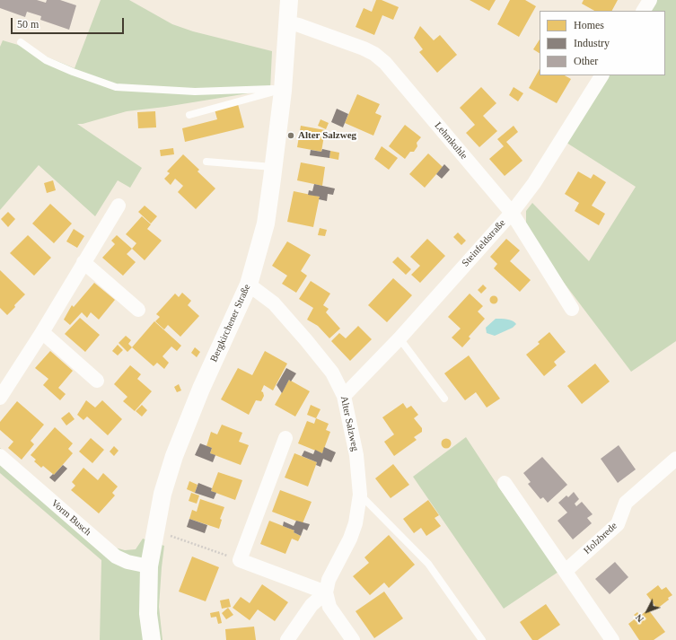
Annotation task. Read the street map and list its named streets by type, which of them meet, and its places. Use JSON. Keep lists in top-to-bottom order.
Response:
{
  "streets": {
    "street": [
      "Lehmkuhle",
      "Steinfeldstraße",
      "Bergkirchener Straße",
      "Alter Salzweg",
      "Vorm Busch",
      "Holzbrede"
    ]
  },
  "crossings": [
    ["Lehmkuhle", "Steinfeldstraße"],
    ["Lehmkuhle", "Bergkirchener Straße"],
    ["Steinfeldstraße", "Alter Salzweg"],
    ["Bergkirchener Straße", "Alter Salzweg"],
    ["Bergkirchener Straße", "Vorm Busch"]
  ],
  "places": ["Alter Salzweg"],
  "legend": ["Homes", "Industry", "Other"],
  "scale_bar": "50 m",
  "north": "bottom left"
}
